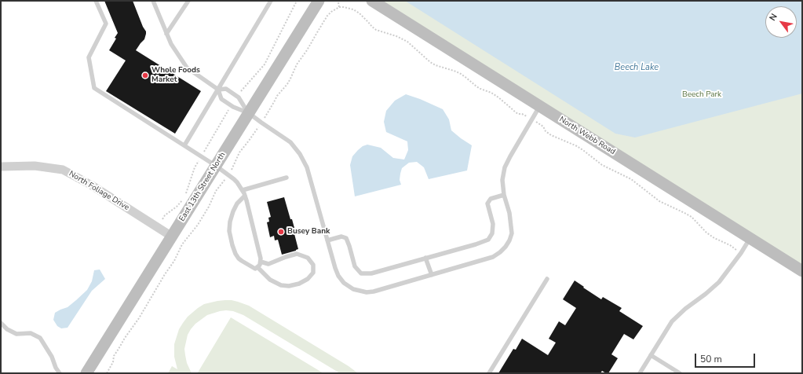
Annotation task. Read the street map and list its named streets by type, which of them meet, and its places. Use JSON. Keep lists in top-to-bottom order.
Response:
{
  "streets": {
    "main road": ["North Webb Road", "East 13th Street North"],
    "street": ["North Foliage Drive"]
  },
  "crossings": [
    ["East 13th Street North", "North Foliage Drive"]
  ],
  "water": ["Beech Lake"],
  "parks": ["Beech Park"],
  "places": ["Whole Foods Market", "Busey Bank"],
  "scale_bar": "50 m",
  "north": "top left"
}
